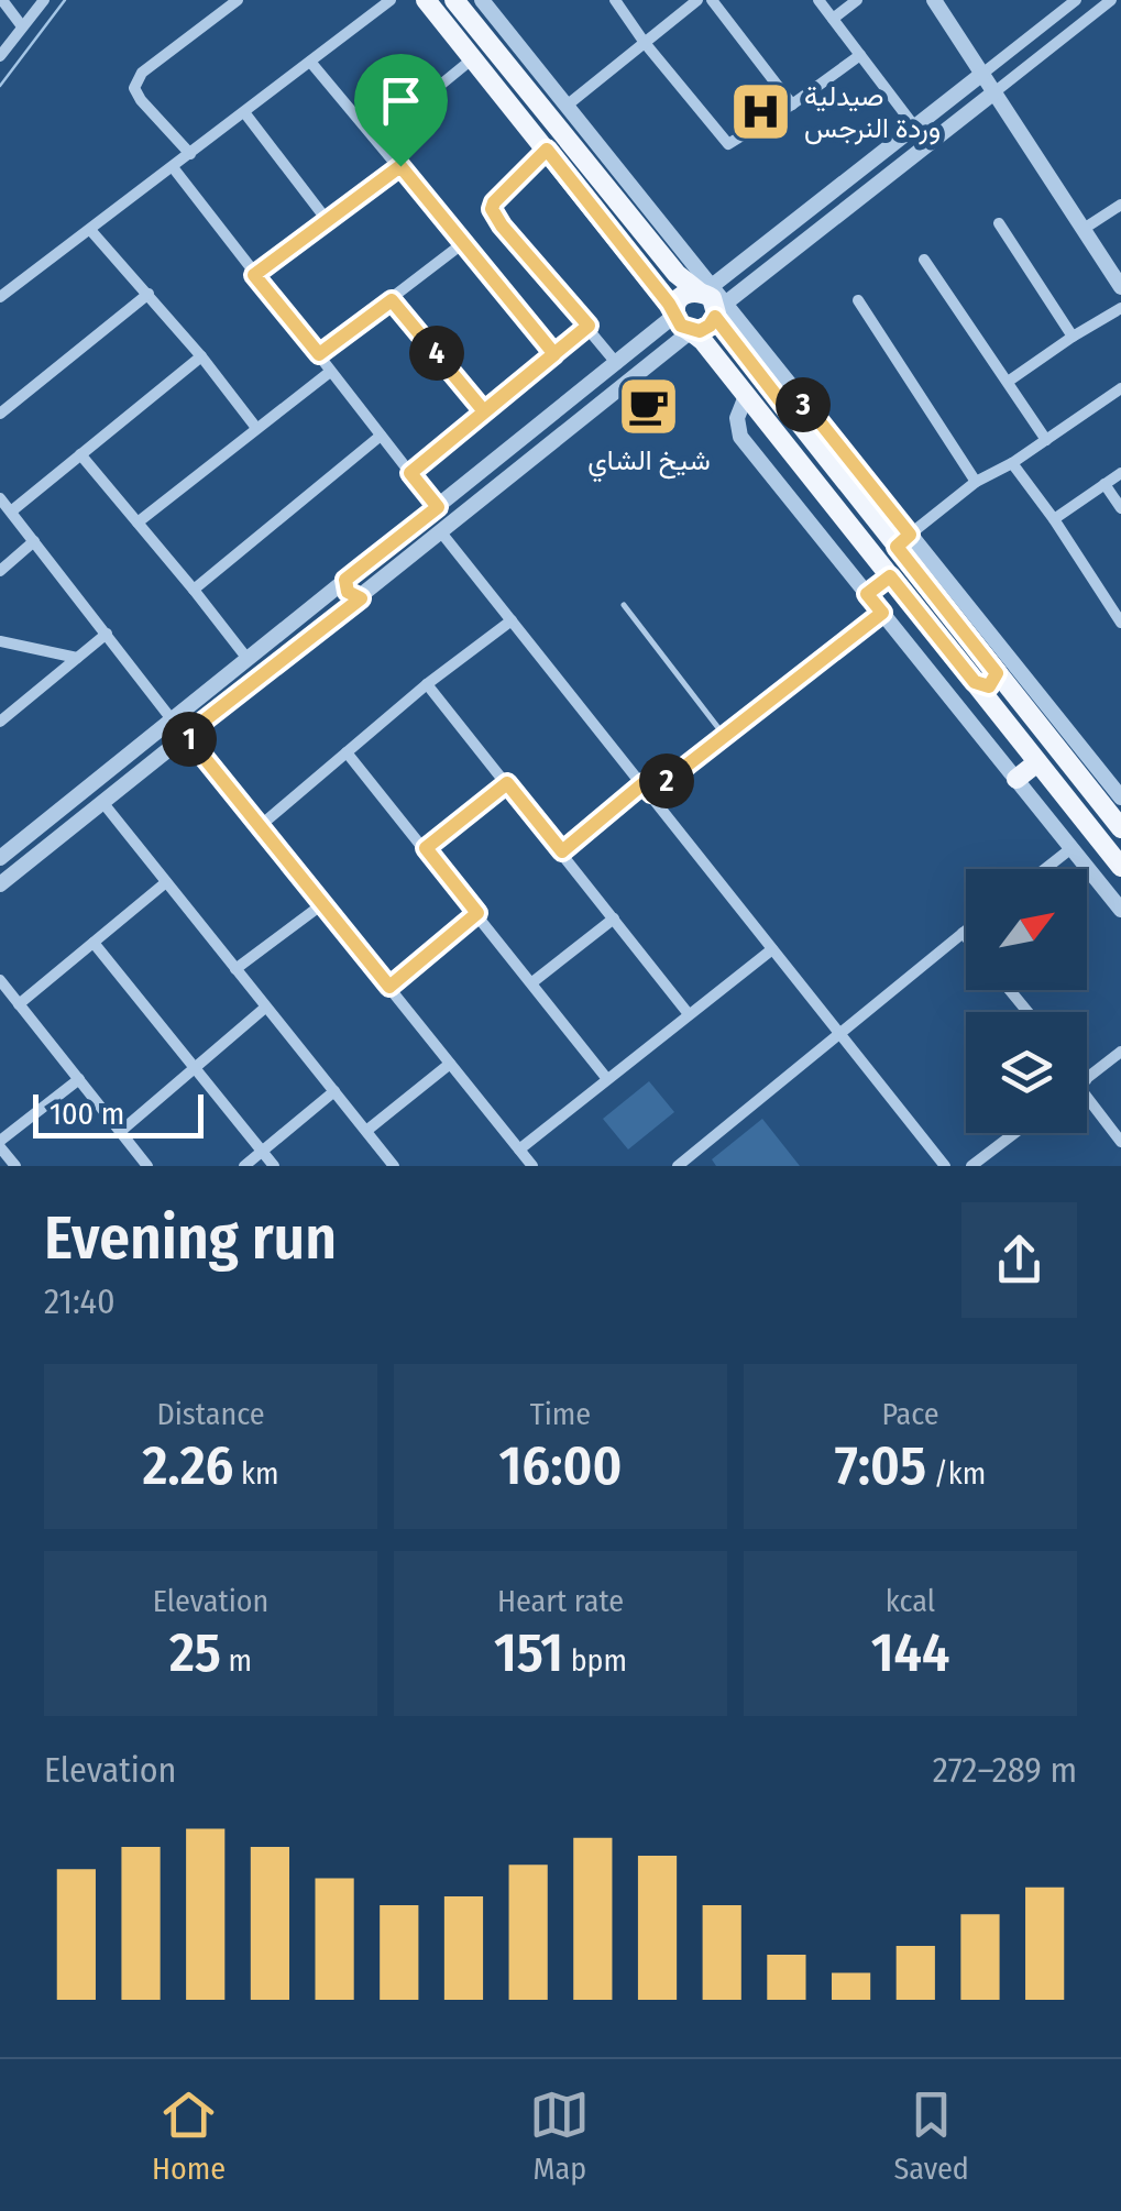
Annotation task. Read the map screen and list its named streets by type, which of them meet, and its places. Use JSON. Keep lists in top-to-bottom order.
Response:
{
  "places": {
    "hospital": ["صيدلية وردة النرجس"],
    "cafe": ["شيخ الشاي"]
  },
  "scale_bar": "100 m",
  "north": "top right",
  "page": {
    "pins": [
      "4",
      "3",
      "1",
      "2"
    ],
    "scale": "100 m",
    "heading": ["Evening run", "21:40"],
    "stats": [
      ["Distance", "2.26 km"],
      ["Time", "16:00"],
      ["Pace", "7:05 /km"],
      ["Elevation", "25 m"],
      ["Heart rate", "151 bpm"],
      ["kcal", "144"]
    ],
    "chart": ["Elevation", "272–289 m"],
    "tabs": ["Home", "Map", "Saved"]
  }
}
